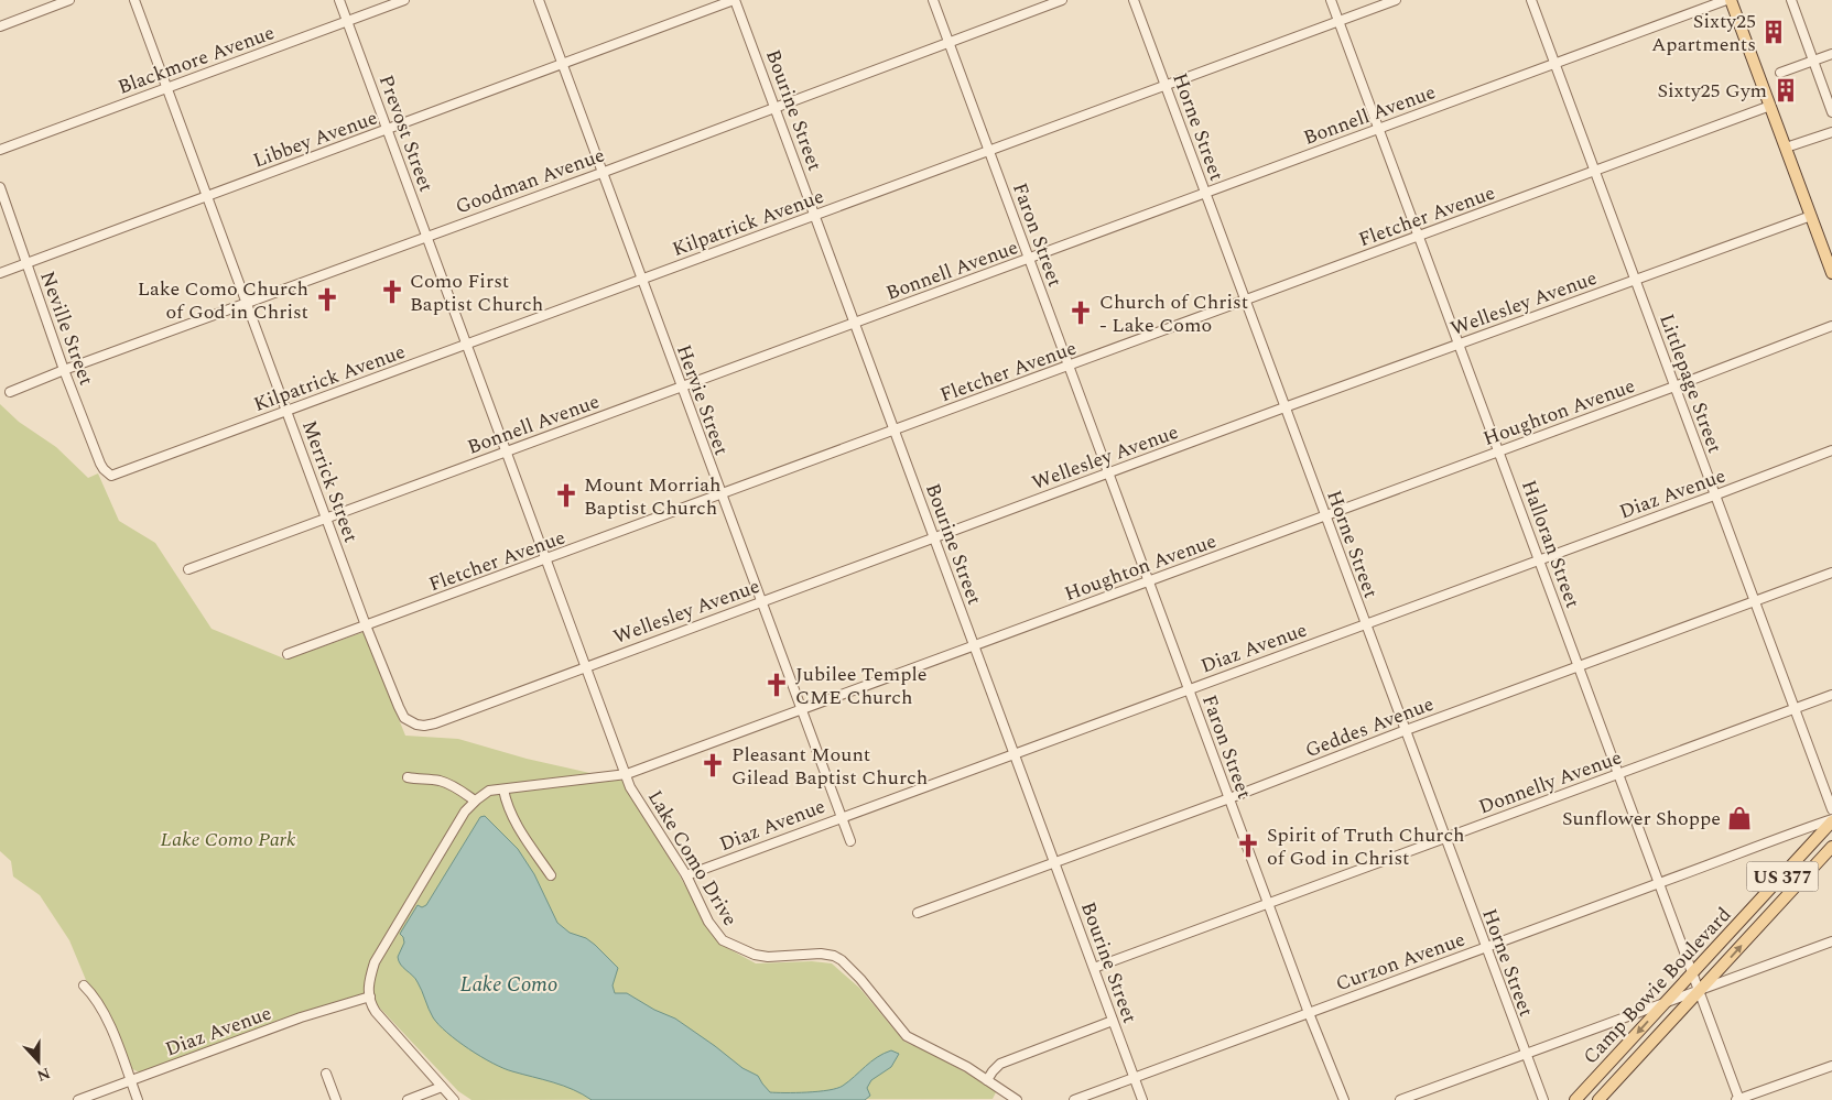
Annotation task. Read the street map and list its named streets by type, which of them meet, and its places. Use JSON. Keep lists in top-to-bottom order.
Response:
{
  "streets": {
    "main road": ["US 377", "Camp Bowie Boulevard"],
    "street": [
      "Blackmore Avenue",
      "Bourine Street",
      "Bonnell Avenue",
      "Horne Street",
      "Prevost Street",
      "Libbey Avenue",
      "Goodman Avenue",
      "Fletcher Avenue",
      "Kilpatrick Avenue",
      "Faron Street",
      "Wellesley Avenue",
      "Neville Street",
      "Littlepage Street",
      "Hervie Street",
      "Houghton Avenue",
      "Merrick Street",
      "Diaz Avenue",
      "Halloran Street",
      "Geddes Avenue",
      "Donnelly Avenue",
      "Lake Como Drive",
      "Curzon Avenue"
    ]
  },
  "crossings": [
    ["Blackmore Avenue", "Prevost Street"],
    ["Blackmore Avenue", "Merrick Street"],
    ["Bourine Street", "Bonnell Avenue"],
    ["Bourine Street", "Libbey Avenue"],
    ["Bourine Street", "Goodman Avenue"],
    ["Bourine Street", "Fletcher Avenue"],
    ["Bourine Street", "Kilpatrick Avenue"],
    ["Bourine Street", "Wellesley Avenue"],
    ["Bourine Street", "Houghton Avenue"],
    ["Bourine Street", "Diaz Avenue"],
    ["Bourine Street", "Geddes Avenue"],
    ["Bourine Street", "Donnelly Avenue"],
    ["Bourine Street", "Curzon Avenue"],
    ["Bonnell Avenue", "Horne Street"],
    ["Bonnell Avenue", "Prevost Street"],
    ["Bonnell Avenue", "Faron Street"],
    ["Bonnell Avenue", "Littlepage Street"],
    ["Bonnell Avenue", "Hervie Street"],
    ["Bonnell Avenue", "Merrick Street"],
    ["Bonnell Avenue", "Halloran Street"],
    ["Horne Street", "Fletcher Avenue"],
    ["Horne Street", "Kilpatrick Avenue"],
    ["Horne Street", "Wellesley Avenue"],
    ["Horne Street", "Houghton Avenue"],
    ["Horne Street", "Diaz Avenue"],
    ["Horne Street", "Geddes Avenue"],
    ["Horne Street", "Donnelly Avenue"],
    ["Horne Street", "Curzon Avenue"],
    ["Prevost Street", "Libbey Avenue"],
    ["Prevost Street", "Goodman Avenue"],
    ["Prevost Street", "Fletcher Avenue"],
    ["Prevost Street", "Kilpatrick Avenue"],
    ["Prevost Street", "Wellesley Avenue"],
    ["Prevost Street", "Houghton Avenue"],
    ["Prevost Street", "Lake Como Drive"],
    ["Libbey Avenue", "Neville Street"],
    ["Libbey Avenue", "Hervie Street"],
    ["Libbey Avenue", "Merrick Street"],
    ["Goodman Avenue", "Faron Street"],
    ["Goodman Avenue", "Neville Street"],
    ["Goodman Avenue", "Hervie Street"],
    ["Goodman Avenue", "Merrick Street"],
    ["Fletcher Avenue", "Faron Street"],
    ["Fletcher Avenue", "Littlepage Street"],
    ["Fletcher Avenue", "Hervie Street"],
    ["Fletcher Avenue", "Merrick Street"],
    ["Fletcher Avenue", "Halloran Street"],
    ["Kilpatrick Avenue", "Faron Street"],
    ["Kilpatrick Avenue", "Neville Street"],
    ["Kilpatrick Avenue", "Hervie Street"],
    ["Kilpatrick Avenue", "Merrick Street"],
    ["Kilpatrick Avenue", "Halloran Street"],
    ["Faron Street", "Wellesley Avenue"],
    ["Faron Street", "Houghton Avenue"],
    ["Faron Street", "Diaz Avenue"],
    ["Faron Street", "Geddes Avenue"],
    ["Faron Street", "Donnelly Avenue"],
    ["Faron Street", "Curzon Avenue"],
    ["Wellesley Avenue", "Littlepage Street"],
    ["Wellesley Avenue", "Hervie Street"],
    ["Wellesley Avenue", "Merrick Street"],
    ["Wellesley Avenue", "Halloran Street"],
    ["Littlepage Street", "Houghton Avenue"],
    ["Littlepage Street", "Diaz Avenue"],
    ["Littlepage Street", "Geddes Avenue"],
    ["Littlepage Street", "Donnelly Avenue"],
    ["Hervie Street", "Houghton Avenue"],
    ["Hervie Street", "Diaz Avenue"],
    ["Houghton Avenue", "Diaz Avenue"],
    ["Houghton Avenue", "Halloran Street"],
    ["Houghton Avenue", "Lake Como Drive"],
    ["Diaz Avenue", "Halloran Street"],
    ["Diaz Avenue", "Lake Como Drive"],
    ["Halloran Street", "Geddes Avenue"],
    ["Halloran Street", "Donnelly Avenue"],
    ["Halloran Street", "Curzon Avenue"],
    ["Halloran Street", "Camp Bowie Boulevard"],
    ["Curzon Avenue", "Camp Bowie Boulevard"]
  ],
  "water": ["Lake Como"],
  "parks": ["Lake Como Park"],
  "places": {
    "building": ["Sixty25 Apartments", "Sixty25 Gym"],
    "church": [
      "Como First Baptist Church",
      "Lake Como Church of God in Christ",
      "Church of Christ - Lake Como",
      "Mount Morriah Baptist Church",
      "Jubilee Temple CME Church",
      "Pleasant Mount Gilead Baptist Church",
      "Spirit of Truth Church of God in Christ"
    ],
    "shop": ["Sunflower Shoppe"]
  },
  "north": "bottom"
}
